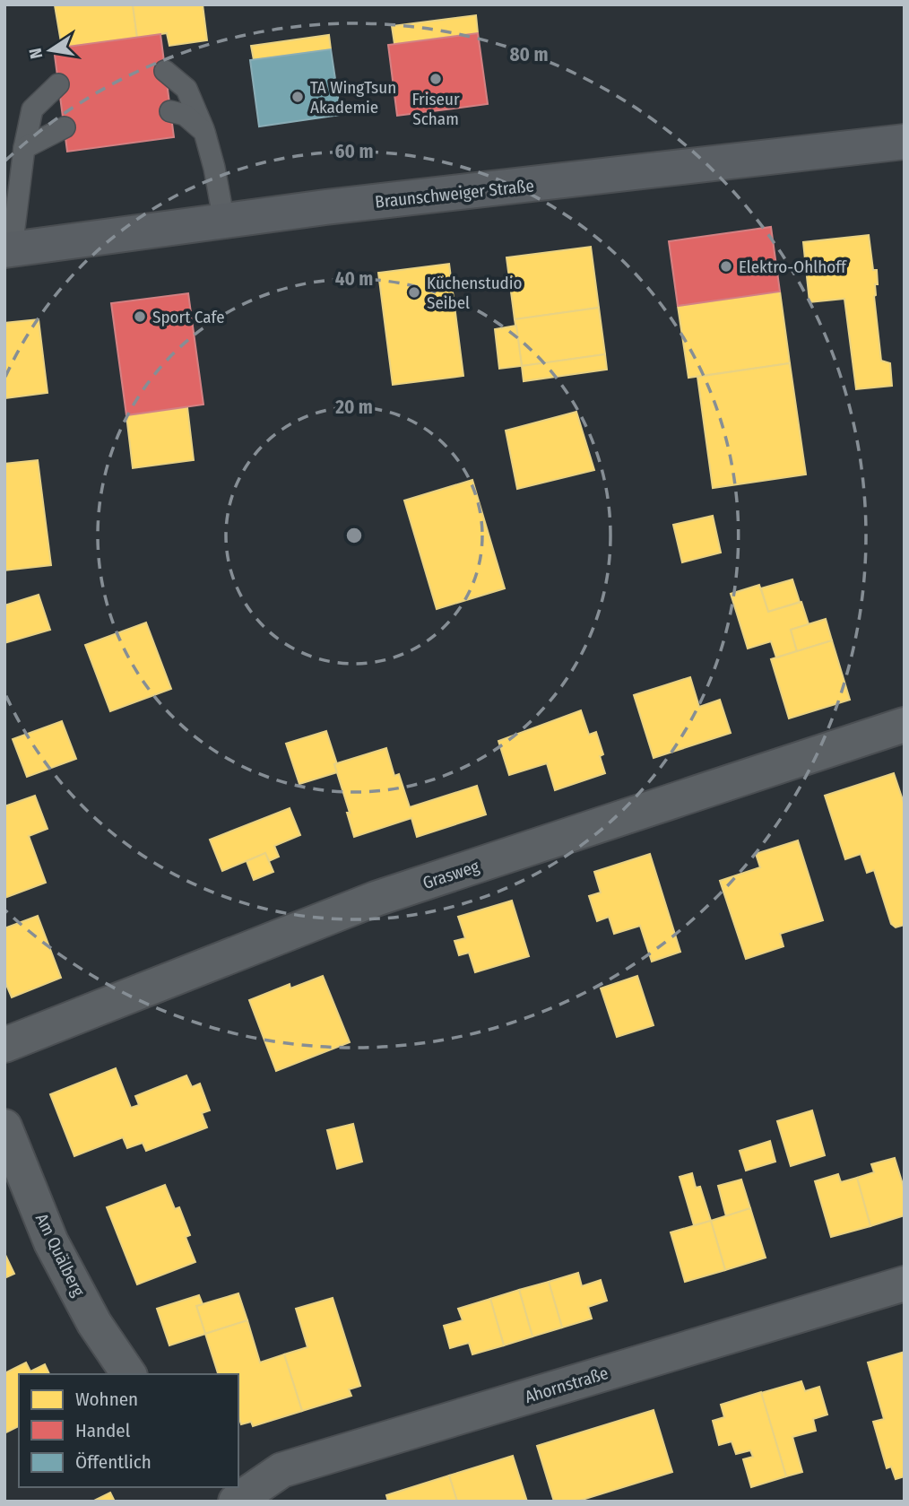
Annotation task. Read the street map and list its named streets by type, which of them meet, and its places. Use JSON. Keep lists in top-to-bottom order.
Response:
{
  "streets": {
    "street": [
      "Braunschweiger Straße",
      "Grasweg",
      "Am Quälberg",
      "Ahornstraße"
    ]
  },
  "places": [
    "Friseur Scham",
    "TA WingTsun Akademie",
    "Elektro-Ohlhoff",
    "Küchenstudio Seibel",
    "Sport Cafe"
  ],
  "legend": ["Wohnen", "Handel", "Öffentlich"],
  "north": "left",
  "rings": [
    "80 m",
    "60 m",
    "40 m",
    "20 m"
  ]
}
